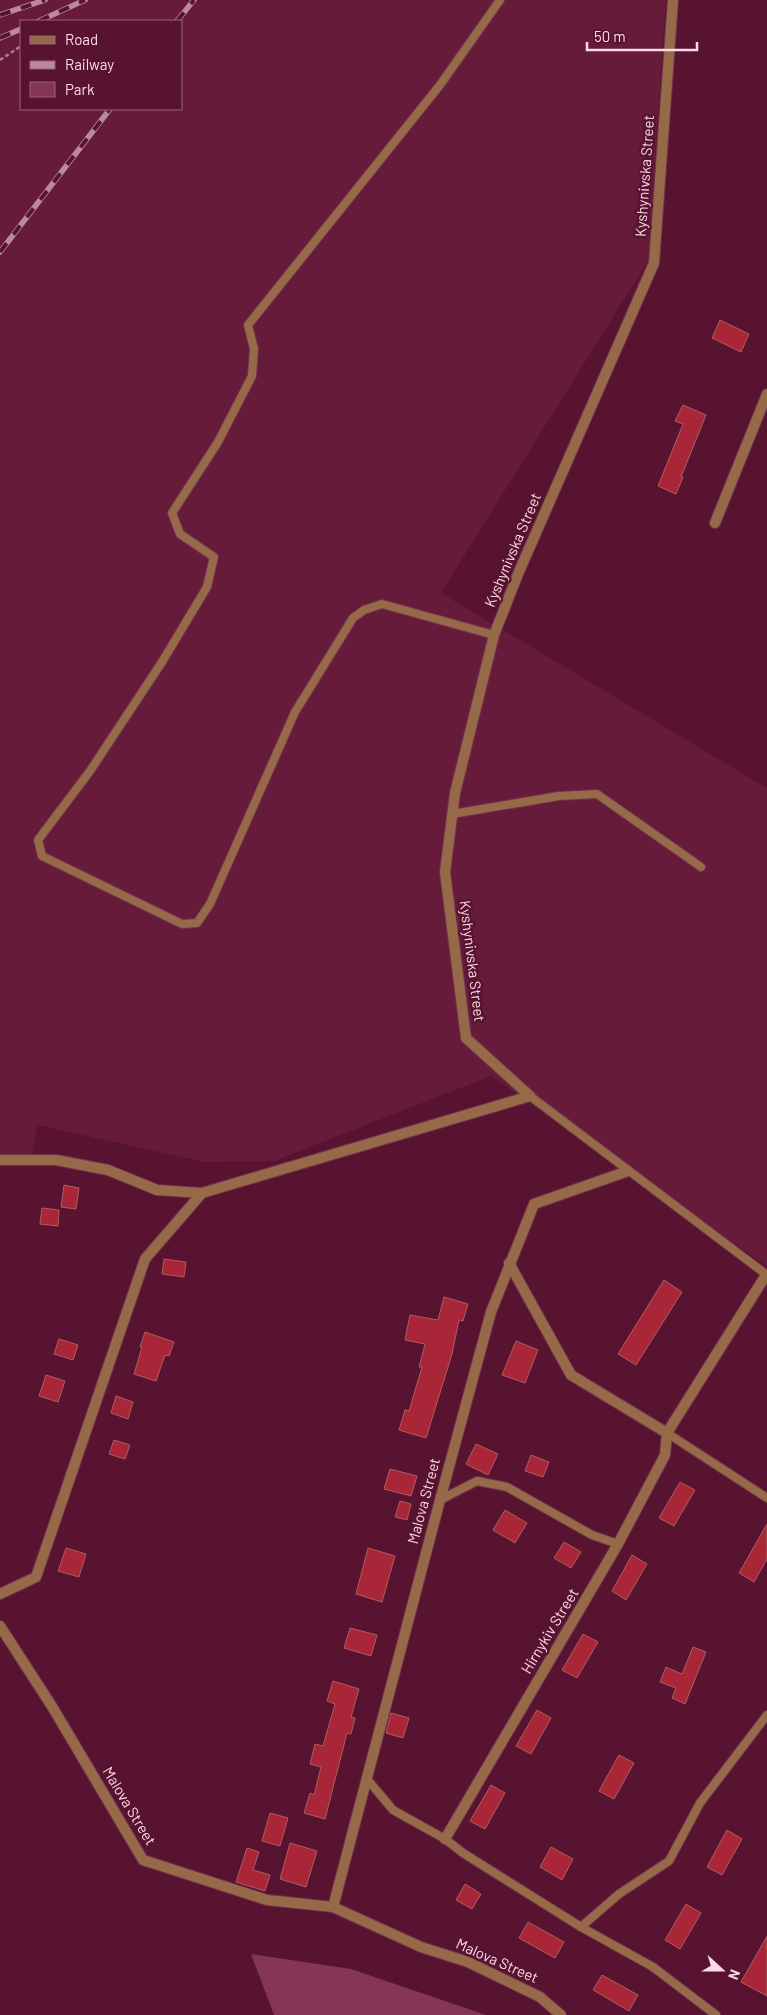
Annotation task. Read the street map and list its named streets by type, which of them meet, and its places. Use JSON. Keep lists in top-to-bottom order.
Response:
{
  "streets": {
    "street": ["Kyshynivska Street", "Malova Street", "Hirnykiv Street"]
  },
  "legend": ["Road", "Railway", "Park"],
  "scale_bar": "50 m",
  "north": "right"
}
